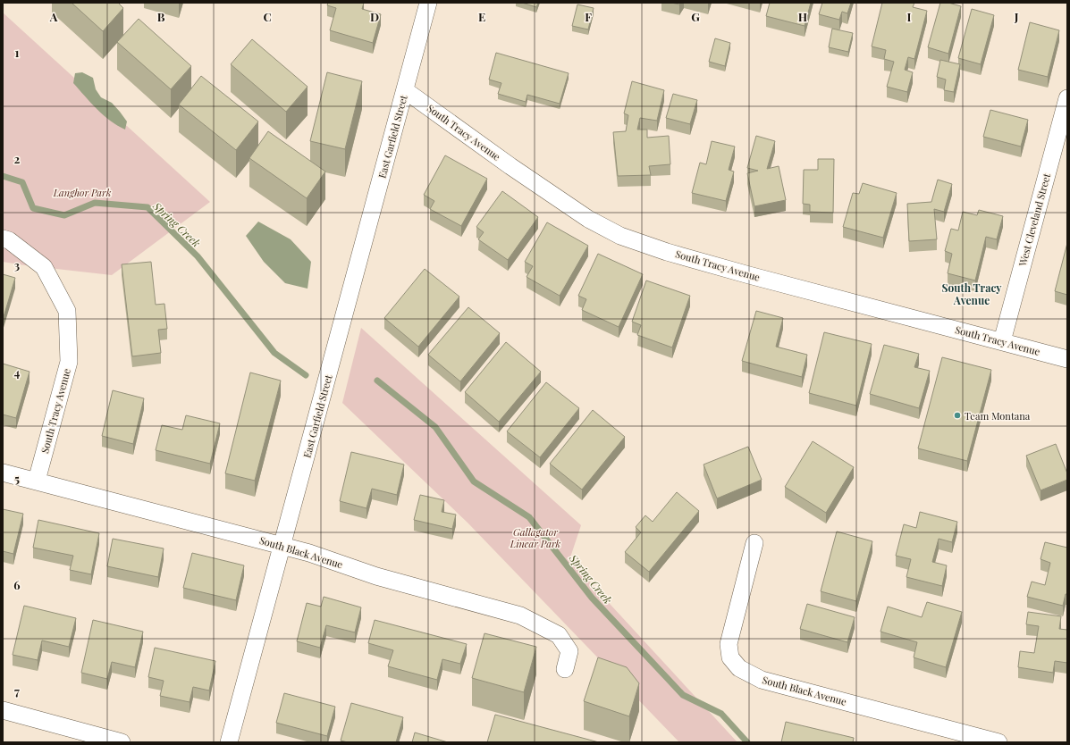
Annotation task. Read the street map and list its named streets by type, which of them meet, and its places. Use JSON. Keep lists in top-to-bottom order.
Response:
{
  "streets": {
    "street": [
      "South Tracy Avenue",
      "East Garfield Street",
      "West Cleveland Street",
      "South Black Avenue"
    ]
  },
  "crossings": [
    ["South Tracy Avenue", "East Garfield Street"],
    ["South Tracy Avenue", "West Cleveland Street"],
    ["South Tracy Avenue", "South Black Avenue"],
    ["East Garfield Street", "South Black Avenue"]
  ],
  "districts": ["South Tracy Avenue"],
  "water": ["Spring Creek"],
  "parks": ["Langhor Park", "Gallagator Linear Park"],
  "places": ["Team Montana"],
  "grid": {
    "columns": [
      "A",
      "B",
      "C",
      "D",
      "E",
      "F",
      "G",
      "H",
      "I",
      "J"
    ],
    "rows": [
      "1",
      "2",
      "3",
      "4",
      "5",
      "6",
      "7"
    ]
  }
}
